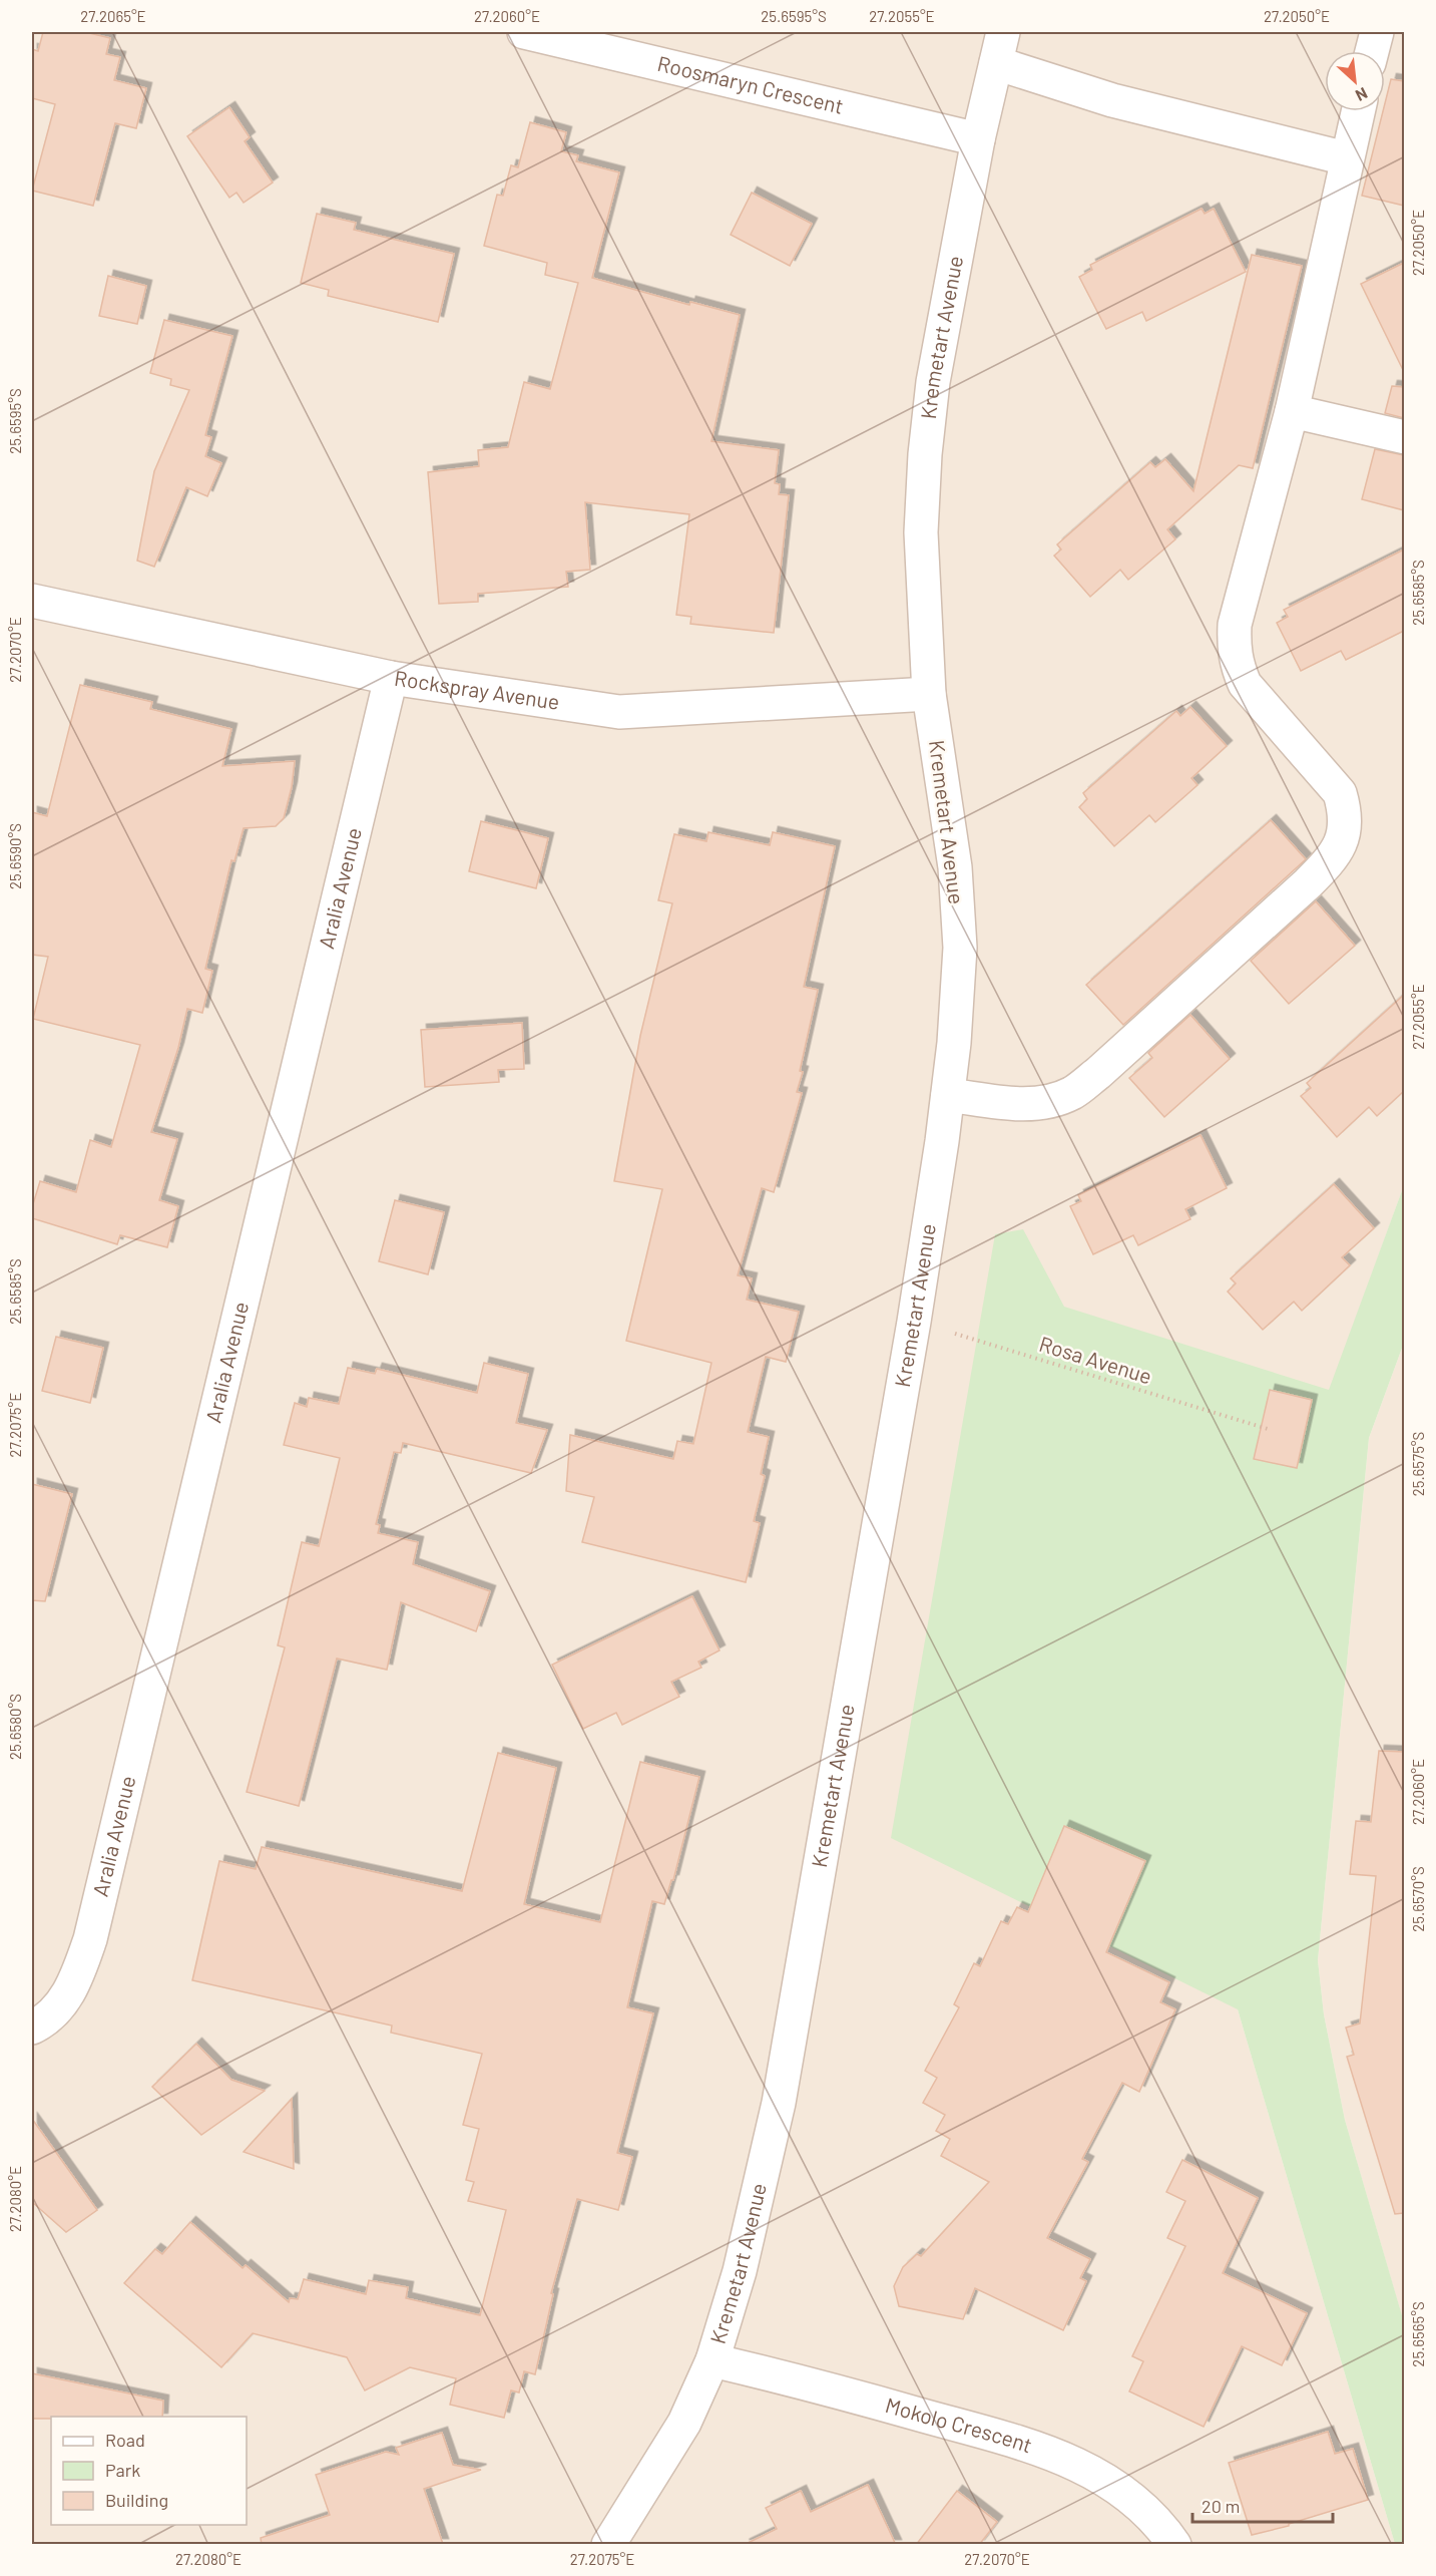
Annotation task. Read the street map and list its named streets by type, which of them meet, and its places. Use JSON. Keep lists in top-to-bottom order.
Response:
{
  "streets": {
    "street": [
      "Roosmaryn Crescent",
      "Kremetart Avenue",
      "Rockspray Avenue",
      "Aralia Avenue",
      "Mokolo Crescent"
    ],
    "path": ["Rosa Avenue"]
  },
  "crossings": [
    ["Roosmaryn Crescent", "Kremetart Avenue"],
    ["Kremetart Avenue", "Rockspray Avenue"],
    ["Kremetart Avenue", "Rosa Avenue"],
    ["Kremetart Avenue", "Mokolo Crescent"],
    ["Rockspray Avenue", "Aralia Avenue"]
  ],
  "legend": ["Road", "Park", "Building"],
  "scale_bar": "20 m",
  "north": "bottom right",
  "coordinates": [
    "27.2065°E",
    "27.2060°E",
    "25.6595°S",
    "27.2055°E",
    "27.2050°E",
    "25.6585°S",
    "27.2070°E",
    "25.6590°S",
    "27.2075°E",
    "25.6575°S",
    "25.6580°S",
    "25.6570°S",
    "27.2080°E",
    "25.6565°S"
  ]
}
